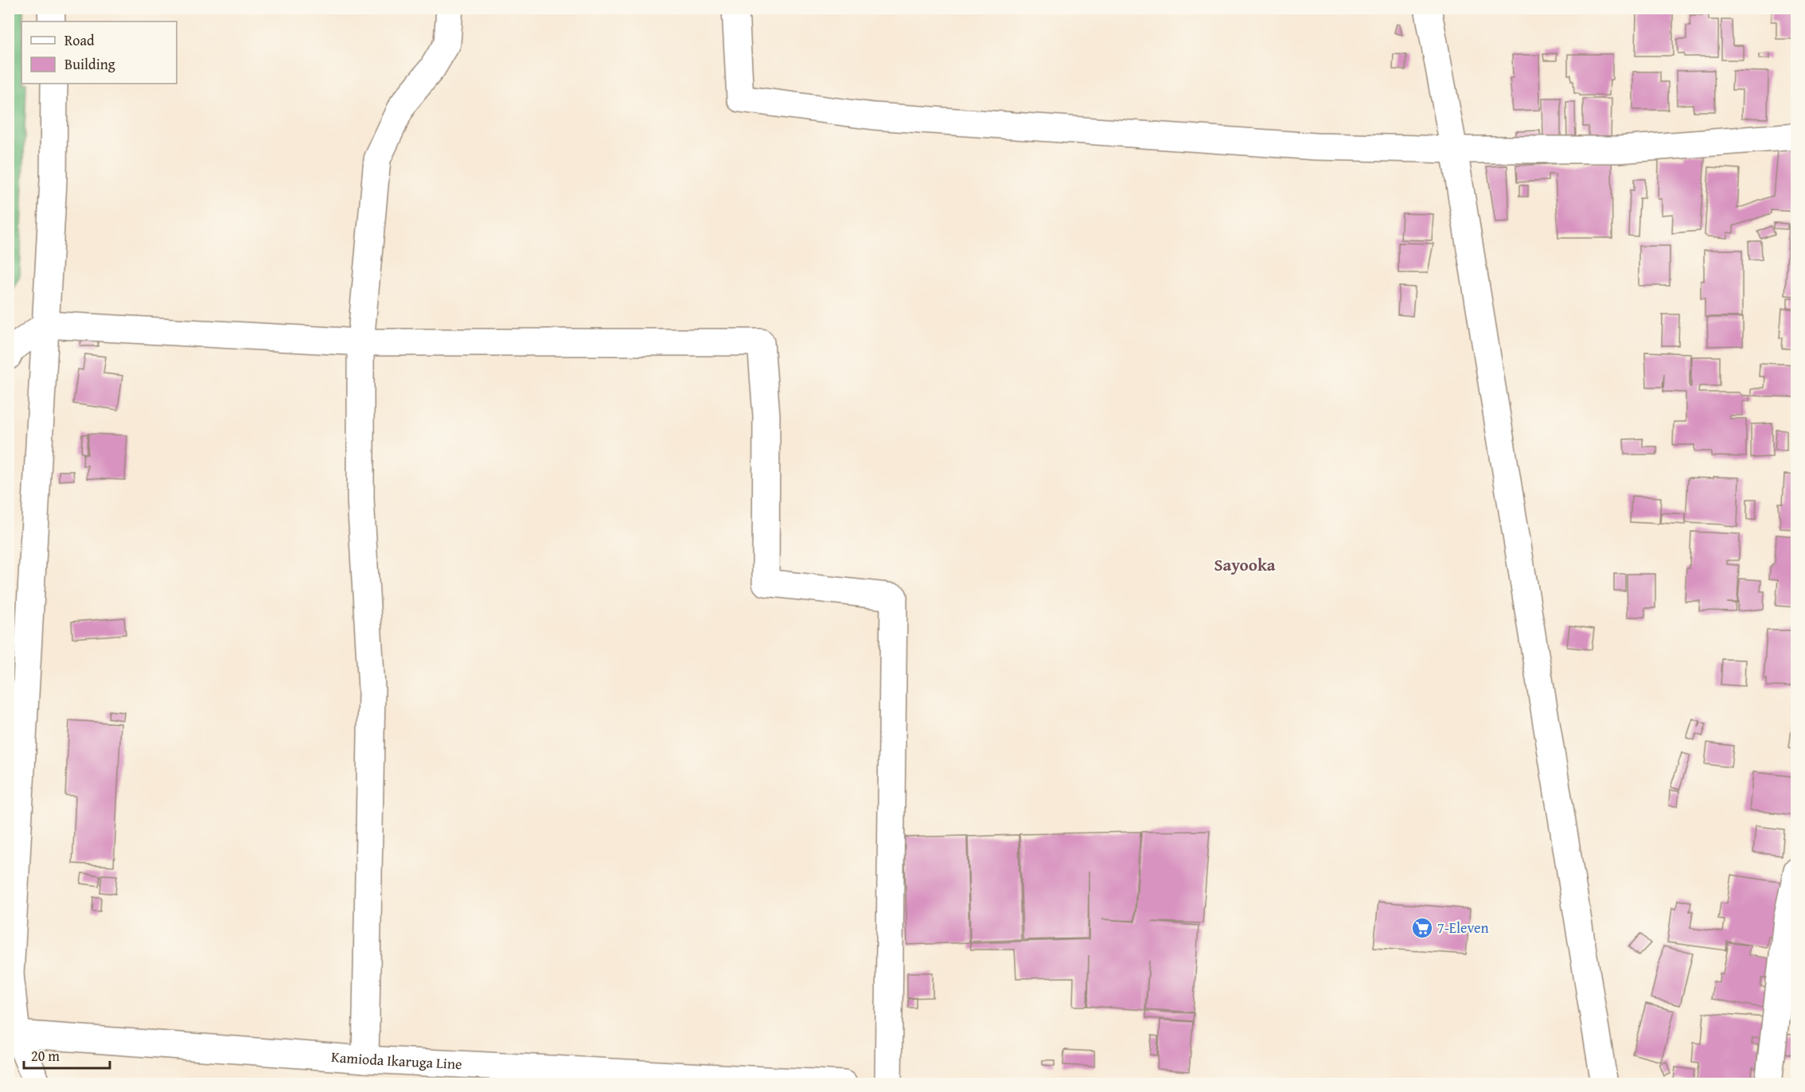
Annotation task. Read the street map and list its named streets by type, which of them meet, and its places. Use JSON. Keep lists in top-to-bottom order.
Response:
{
  "streets": {
    "street": ["Kamioda Ikaruga Line"]
  },
  "districts": ["Sayooka"],
  "places": {
    "supermarket": ["7-Eleven"]
  },
  "legend": ["Road", "Building"],
  "scale_bar": "20 m"
}
